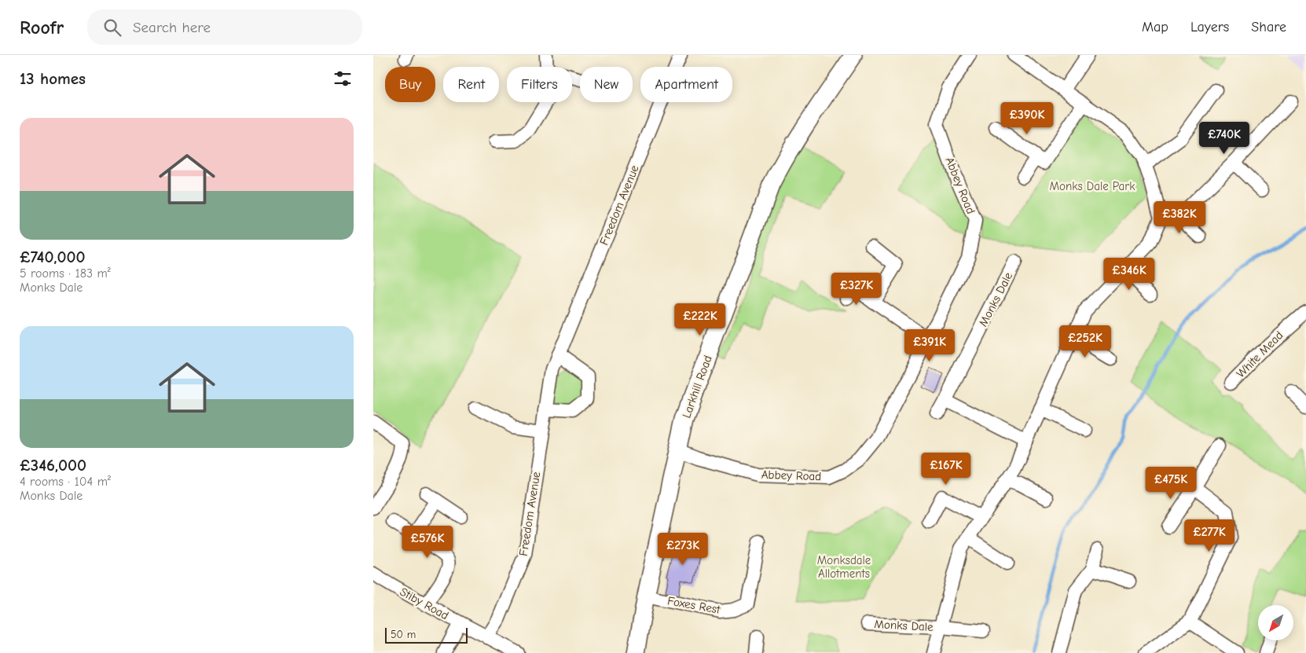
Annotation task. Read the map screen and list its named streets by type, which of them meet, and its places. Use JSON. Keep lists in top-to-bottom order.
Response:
{
  "streets": {
    "street": [
      "Abbey Road",
      "Freedom Avenue",
      "Monks Dale",
      "White Mead",
      "Larkhill Road",
      "Stiby Road",
      "Foxes Rest"
    ]
  },
  "crossings": [
    ["Abbey Road", "Larkhill Road"],
    ["Freedom Avenue", "Stiby Road"],
    ["Larkhill Road", "Foxes Rest"]
  ],
  "parks": ["Monks Dale Park", "Monksdale Allotments"],
  "scale_bar": "50 m",
  "north": "bottom left",
  "page": {
    "header": "Roofr",
    "search": "Search here",
    "nav": ["Map", "Layers", "Share"],
    "heading": "13 homes",
    "chip": [
      "Buy",
      "Rent",
      "Filters",
      "New",
      "Apartment"
    ],
    "list": [
      {
        "name": "£740,000",
        "note": "5 rooms · 183 m² · Monks Dale"
      },
      {
        "name": "£346,000",
        "note": "4 rooms · 104 m² · Monks Dale"
      }
    ],
    "price": [
      "£390K",
      "£740K",
      "£382K",
      "£346K",
      "£327K",
      "£222K",
      "£252K",
      "£391K",
      "£167K",
      "£475K",
      "£277K",
      "£576K",
      "£273K"
    ],
    "scale": "50 m"
  }
}
